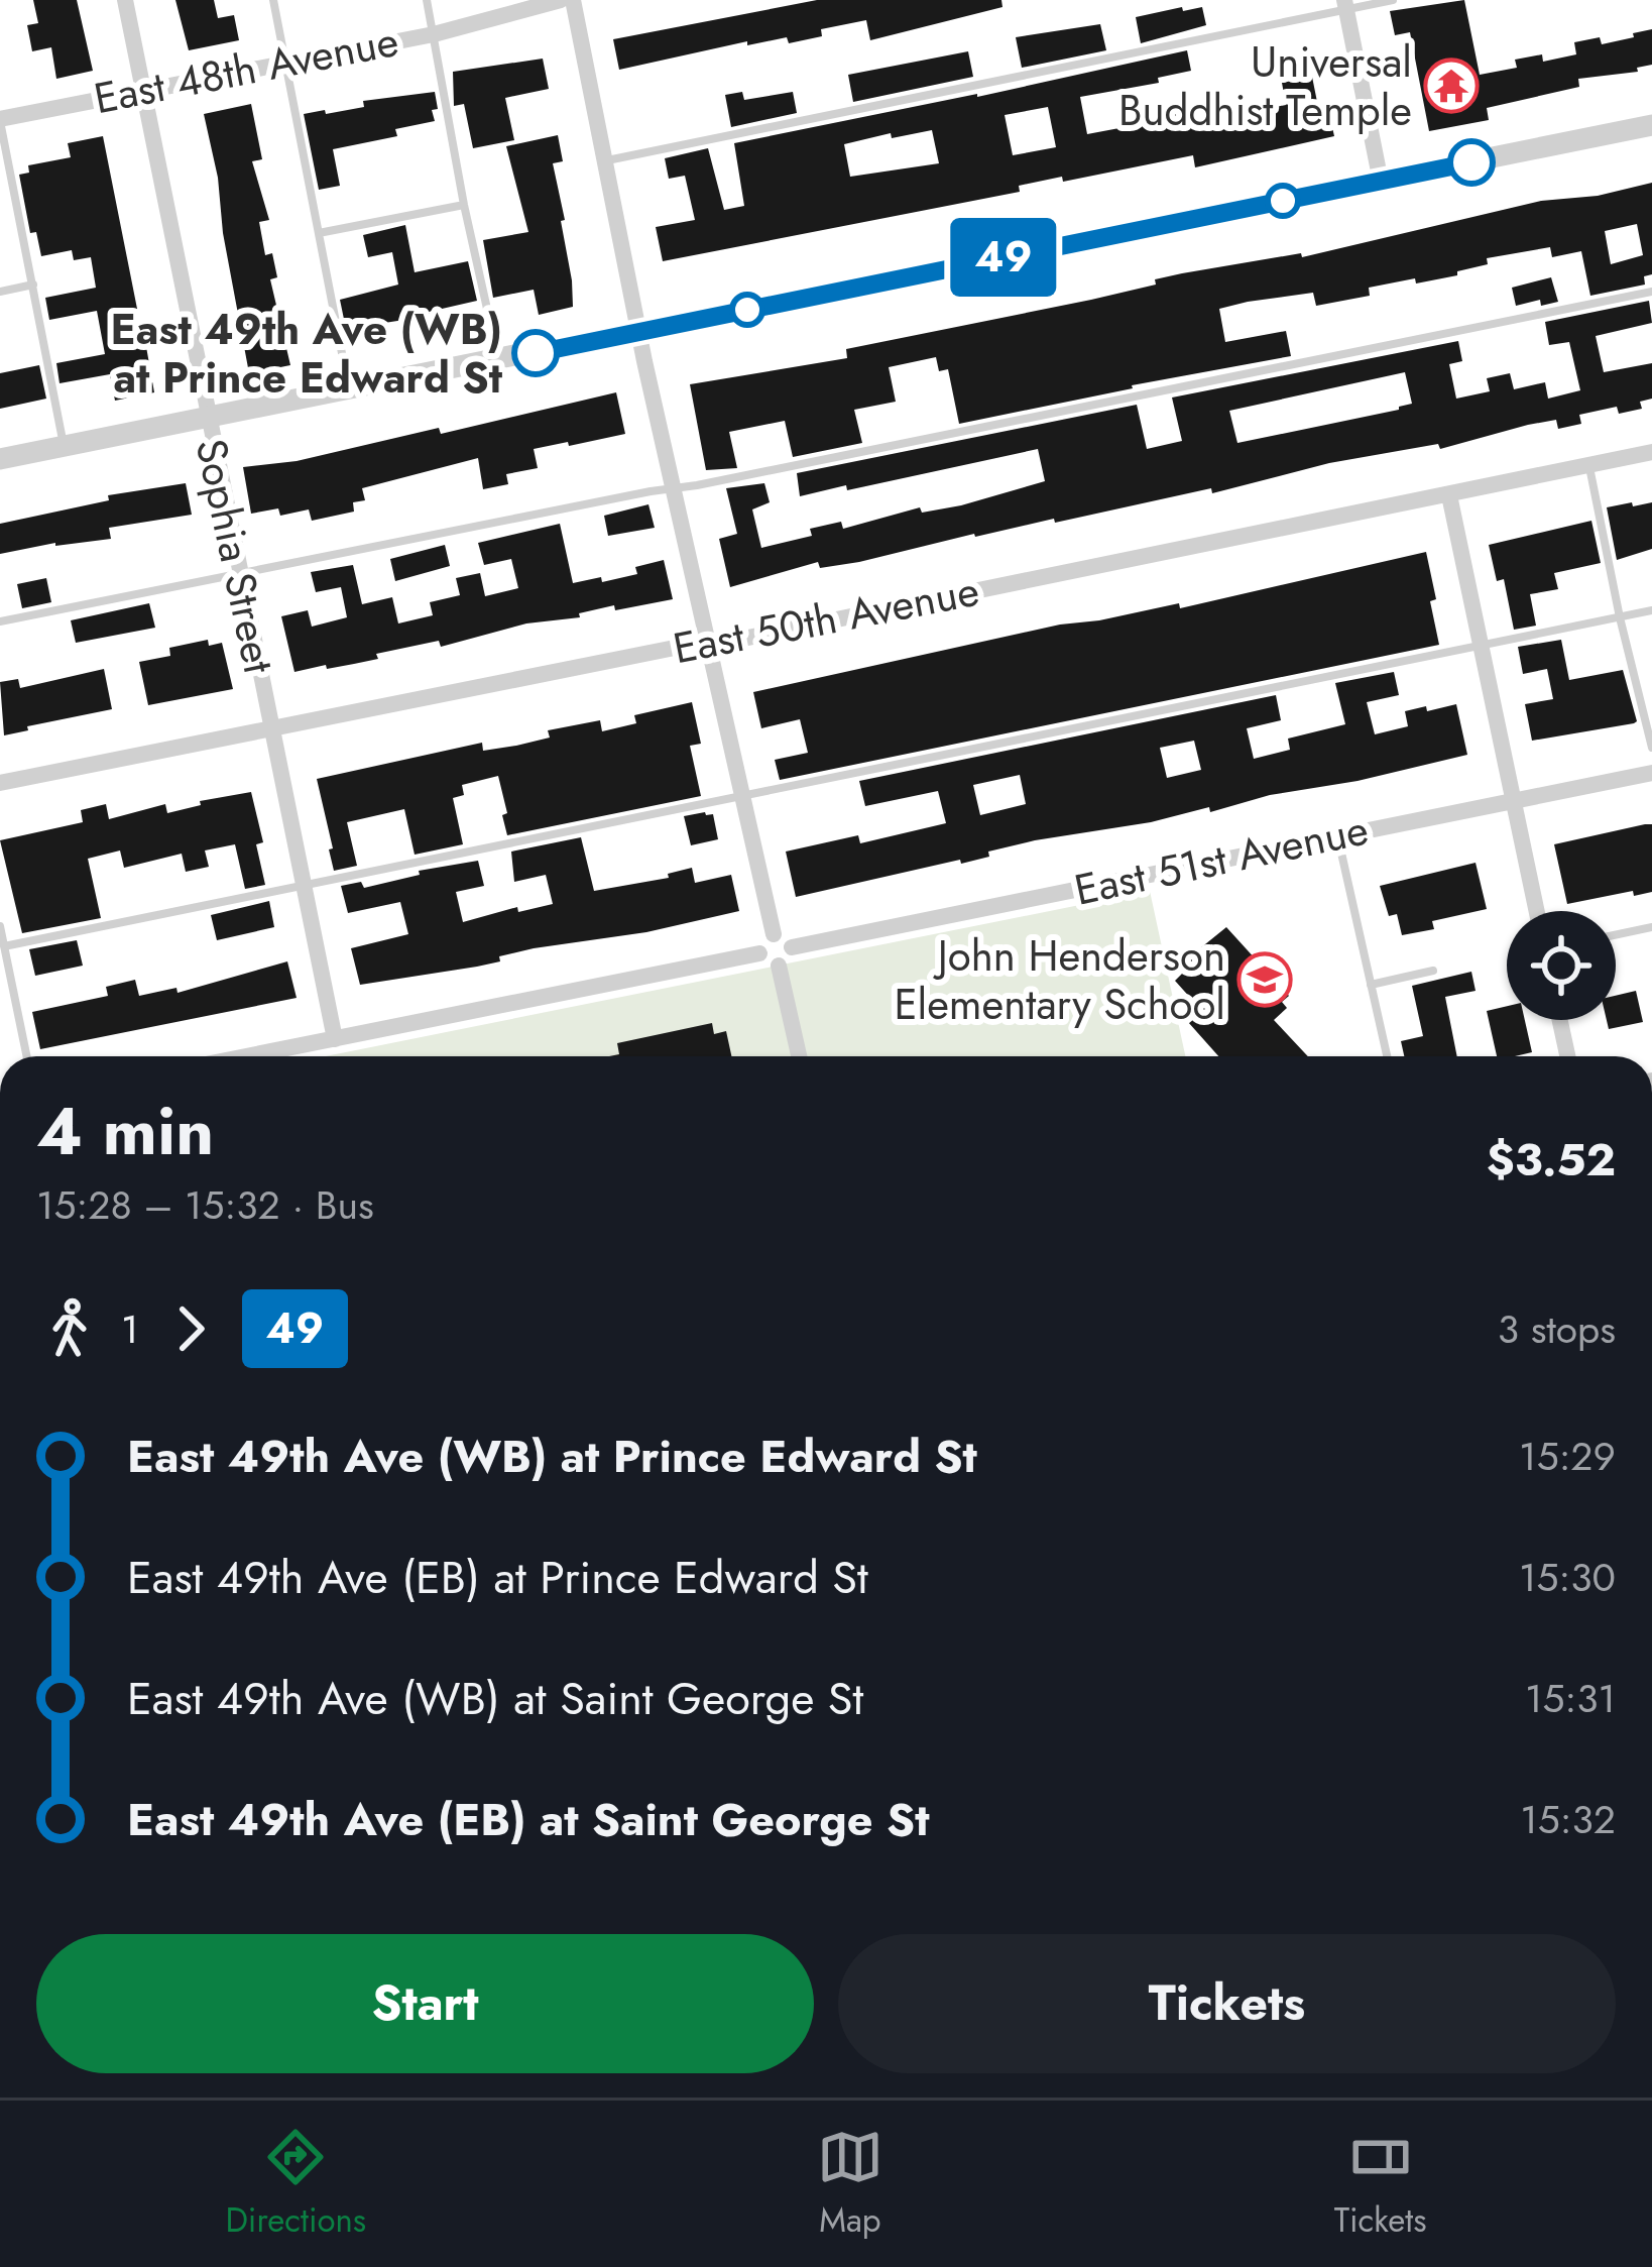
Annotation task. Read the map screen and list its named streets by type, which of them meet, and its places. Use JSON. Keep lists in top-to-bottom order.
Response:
{
  "streets": {
    "street": [
      "East 48th Avenue",
      "Sophia Street",
      "East 50th Avenue",
      "East 51st Avenue"
    ]
  },
  "crossings": [
    ["East 48th Avenue", "Sophia Street"],
    ["Sophia Street", "East 50th Avenue"]
  ],
  "places": {
    "temple": ["Universal Buddhist Temple"],
    "other": ["East 49th Ave (WB) at Prince Edward St"],
    "school or university": ["John Henderson Elementary School"]
  },
  "lines": ["bus line 49"],
  "page": {
    "on_map": "49",
    "heading": ["4 min", "15:28 – 15:32 · Bus", "$3.52"],
    "legs": ["1", "49", "3 stops"],
    "list": [
      {
        "name": "East 49th Ave (WB) at Prince Edward St",
        "value": "15:29"
      },
      {
        "name": "East 49th Ave (EB) at Prince Edward St",
        "value": "15:30"
      },
      {
        "name": "East 49th Ave (WB) at Saint George St",
        "value": "15:31"
      },
      {
        "name": "East 49th Ave (EB) at Saint George St",
        "value": "15:32"
      }
    ],
    "buttons": ["Start", "Tickets"],
    "tabs": ["Directions", "Map", "Tickets"]
  }
}
